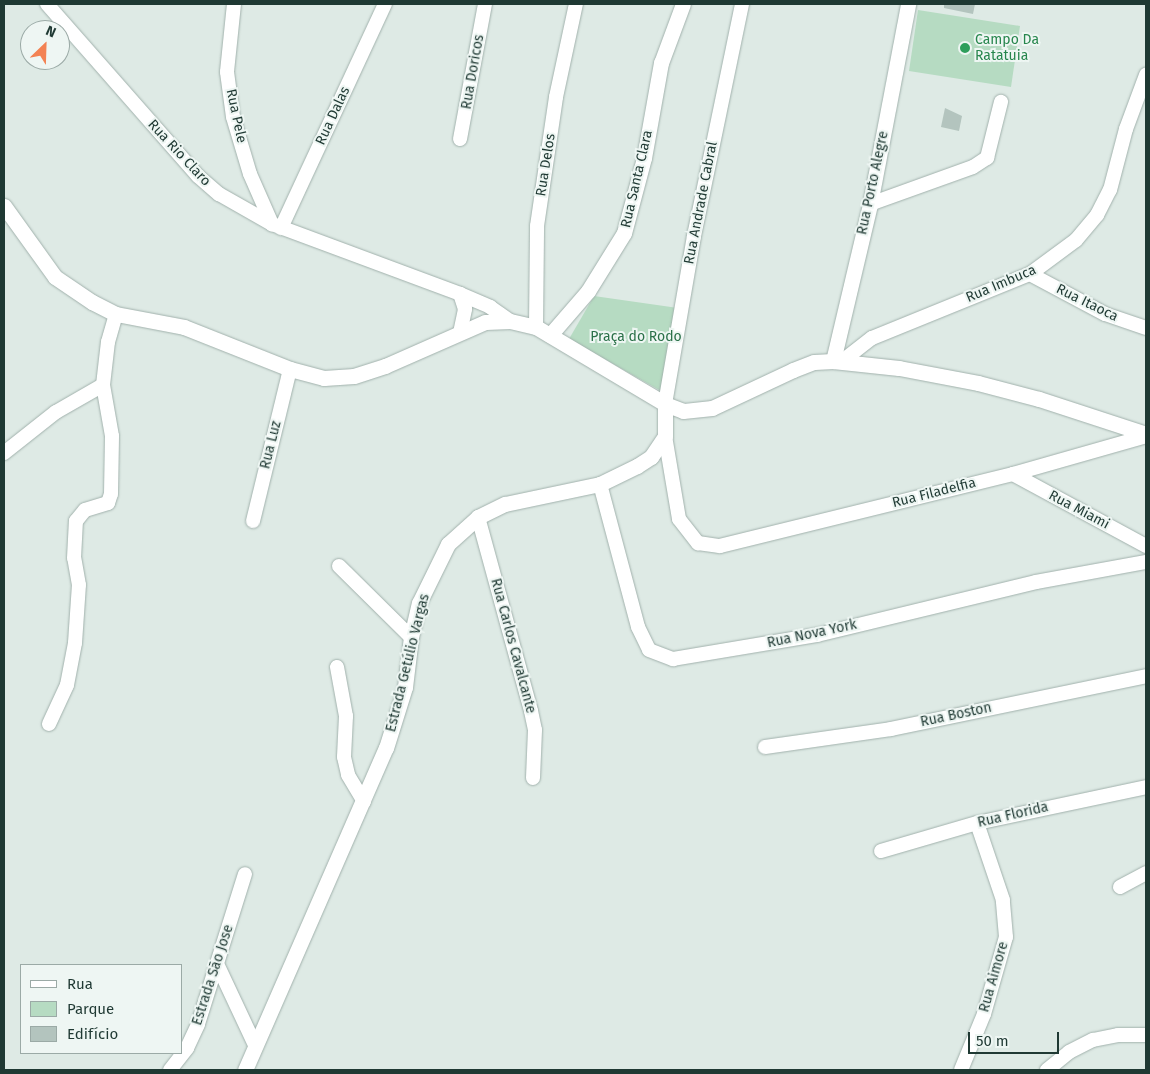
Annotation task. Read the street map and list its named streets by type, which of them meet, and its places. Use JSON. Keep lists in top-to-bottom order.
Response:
{
  "streets": {
    "main road": ["Rua Santa Clara", "Rua Porto Alegre", "Estrada Getúlio Vargas"],
    "street": [
      "Rua Doricos",
      "Rua Pele",
      "Rua Dalas",
      "Rua Rio Claro",
      "Rua Delos",
      "Rua Andrade Cabral",
      "Rua Imbuca",
      "Rua Itaoca",
      "Rua Luz",
      "Rua Filadelfia",
      "Rua Miami",
      "Rua Nova York",
      "Rua Carlos Cavalcante",
      "Rua Boston",
      "Rua Florida",
      "Estrada Sāo Jose",
      "Rua Aimore"
    ]
  },
  "crossings": [
    ["Rua Pele", "Rua Dalas"],
    ["Rua Pele", "Rua Rio Claro"],
    ["Rua Dalas", "Rua Rio Claro"],
    ["Rua Delos", "Rua Santa Clara"],
    ["Rua Porto Alegre", "Rua Imbuca"],
    ["Rua Imbuca", "Rua Itaoca"],
    ["Rua Filadelfia", "Rua Miami"],
    ["Rua Filadelfia", "Estrada Getúlio Vargas"],
    ["Rua Nova York", "Estrada Getúlio Vargas"],
    ["Rua Carlos Cavalcante", "Estrada Getúlio Vargas"],
    ["Rua Florida", "Rua Aimore"]
  ],
  "parks": ["Praça do Rodo"],
  "places": ["Campo Da Ratatuia"],
  "legend": ["Rua", "Parque", "Edifício"],
  "scale_bar": "50 m",
  "north": "top right"
}
